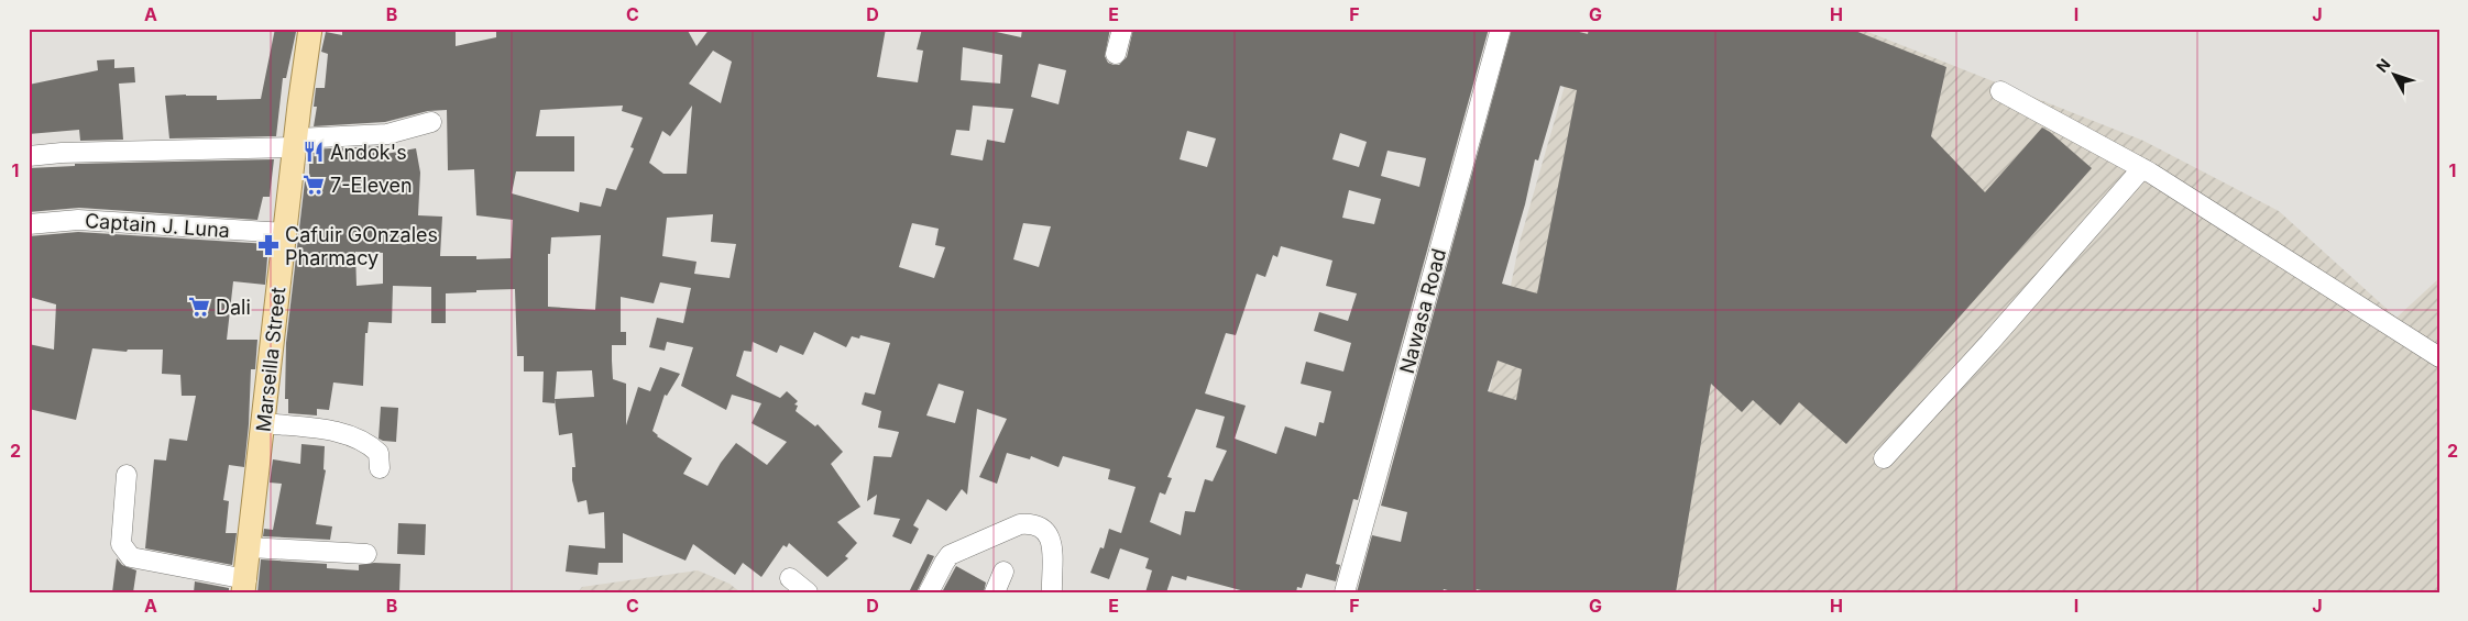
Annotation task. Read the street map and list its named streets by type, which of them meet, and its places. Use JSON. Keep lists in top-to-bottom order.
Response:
{
  "streets": {
    "main road": ["Marseilla Street"],
    "street": ["Captain J. Luna", "Nawasa Road"]
  },
  "crossings": [
    ["Captain J. Luna", "Marseilla Street"]
  ],
  "places": {
    "restaurant": ["Andok's"],
    "supermarket": ["7-Eleven", "Dali"],
    "pharmacy": ["Cafuir GOnzales Pharmacy"]
  },
  "north": "top left",
  "grid": {
    "columns": [
      "A",
      "B",
      "C",
      "D",
      "E",
      "F",
      "G",
      "H",
      "I",
      "J"
    ],
    "rows": ["1", "2"]
  }
}
